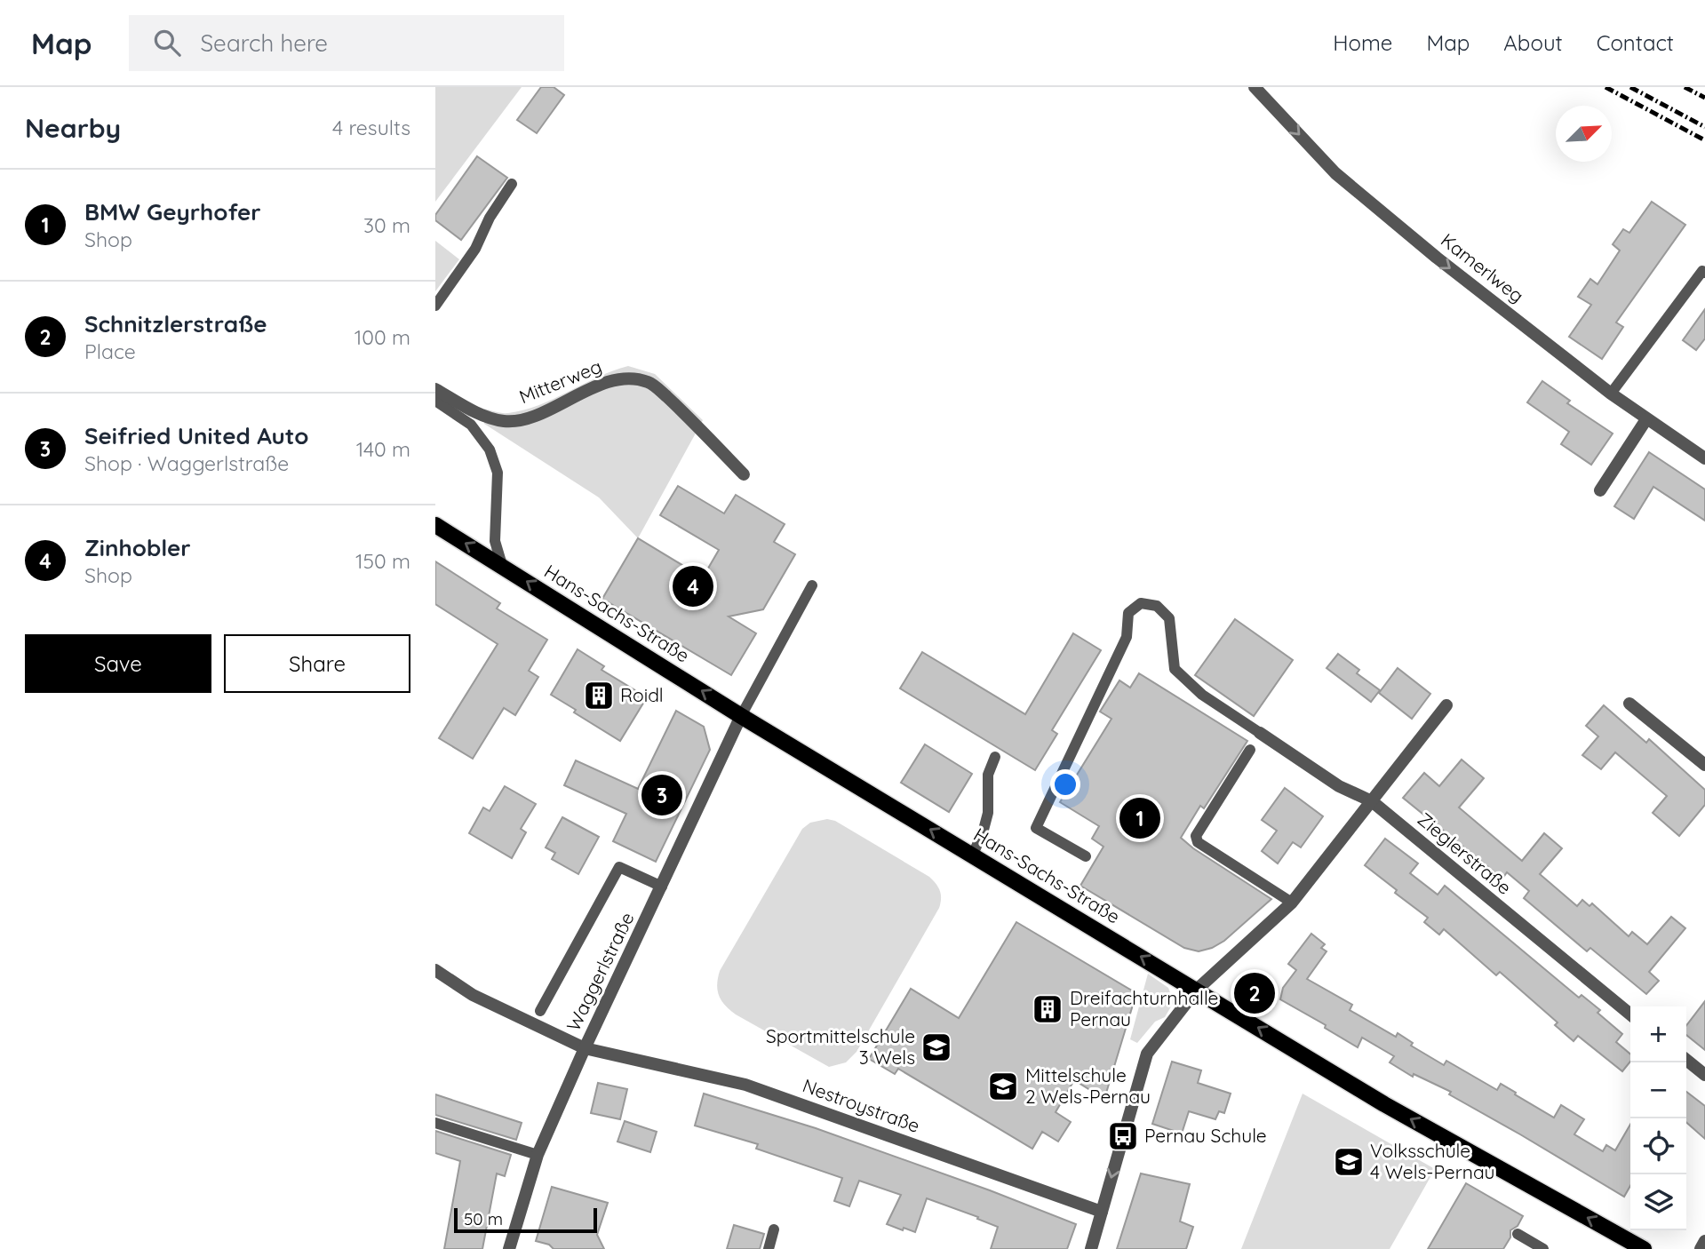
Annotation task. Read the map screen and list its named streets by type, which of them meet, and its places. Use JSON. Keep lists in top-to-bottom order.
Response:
{
  "streets": {
    "main road": ["Hans-Sachs-Straße"],
    "street": [
      "Kamerlweg",
      "Mitterweg",
      "Zieglerstraße",
      "Waggerlstraße",
      "Nestroystraße"
    ]
  },
  "crossings": [
    ["Hans-Sachs-Straße", "Waggerlstraße"],
    ["Waggerlstraße", "Nestroystraße"]
  ],
  "one_way": ["Kamerlweg", "Hans-Sachs-Straße"],
  "places": {
    "building": ["Roidl", "Dreifachturnhalle Pernau"],
    "school or university": ["Sportmittelschule 3 Wels", "Mittelschule 2 Wels-Pernau", "Volksschule 4 Wels-Pernau"],
    "bus stop": ["Pernau Schule"]
  },
  "scale_bar": "50 m",
  "north": "top right",
  "page": {
    "header": "Map",
    "search": "Search here",
    "nav": [
      "Home",
      "Map",
      "About",
      "Contact"
    ],
    "heading": ["Nearby", "4 results"],
    "list": [
      {
        "mark": "1",
        "name": "BMW Geyrhofer",
        "note": "Shop",
        "value": "30 m"
      },
      {
        "mark": "2",
        "name": "Schnitzlerstraße",
        "note": "Place",
        "value": "100 m"
      },
      {
        "mark": "3",
        "name": "Seifried United Auto",
        "note": "Shop · Waggerlstraße",
        "value": "140 m"
      },
      {
        "mark": "4",
        "name": "Zinhobler",
        "note": "Shop",
        "value": "150 m"
      }
    ],
    "pins": [
      "4",
      "3",
      "1",
      "2"
    ],
    "buttons": ["Save", "Share"],
    "map_buttons": ["+", "−"],
    "scale": "50 m"
  }
}
